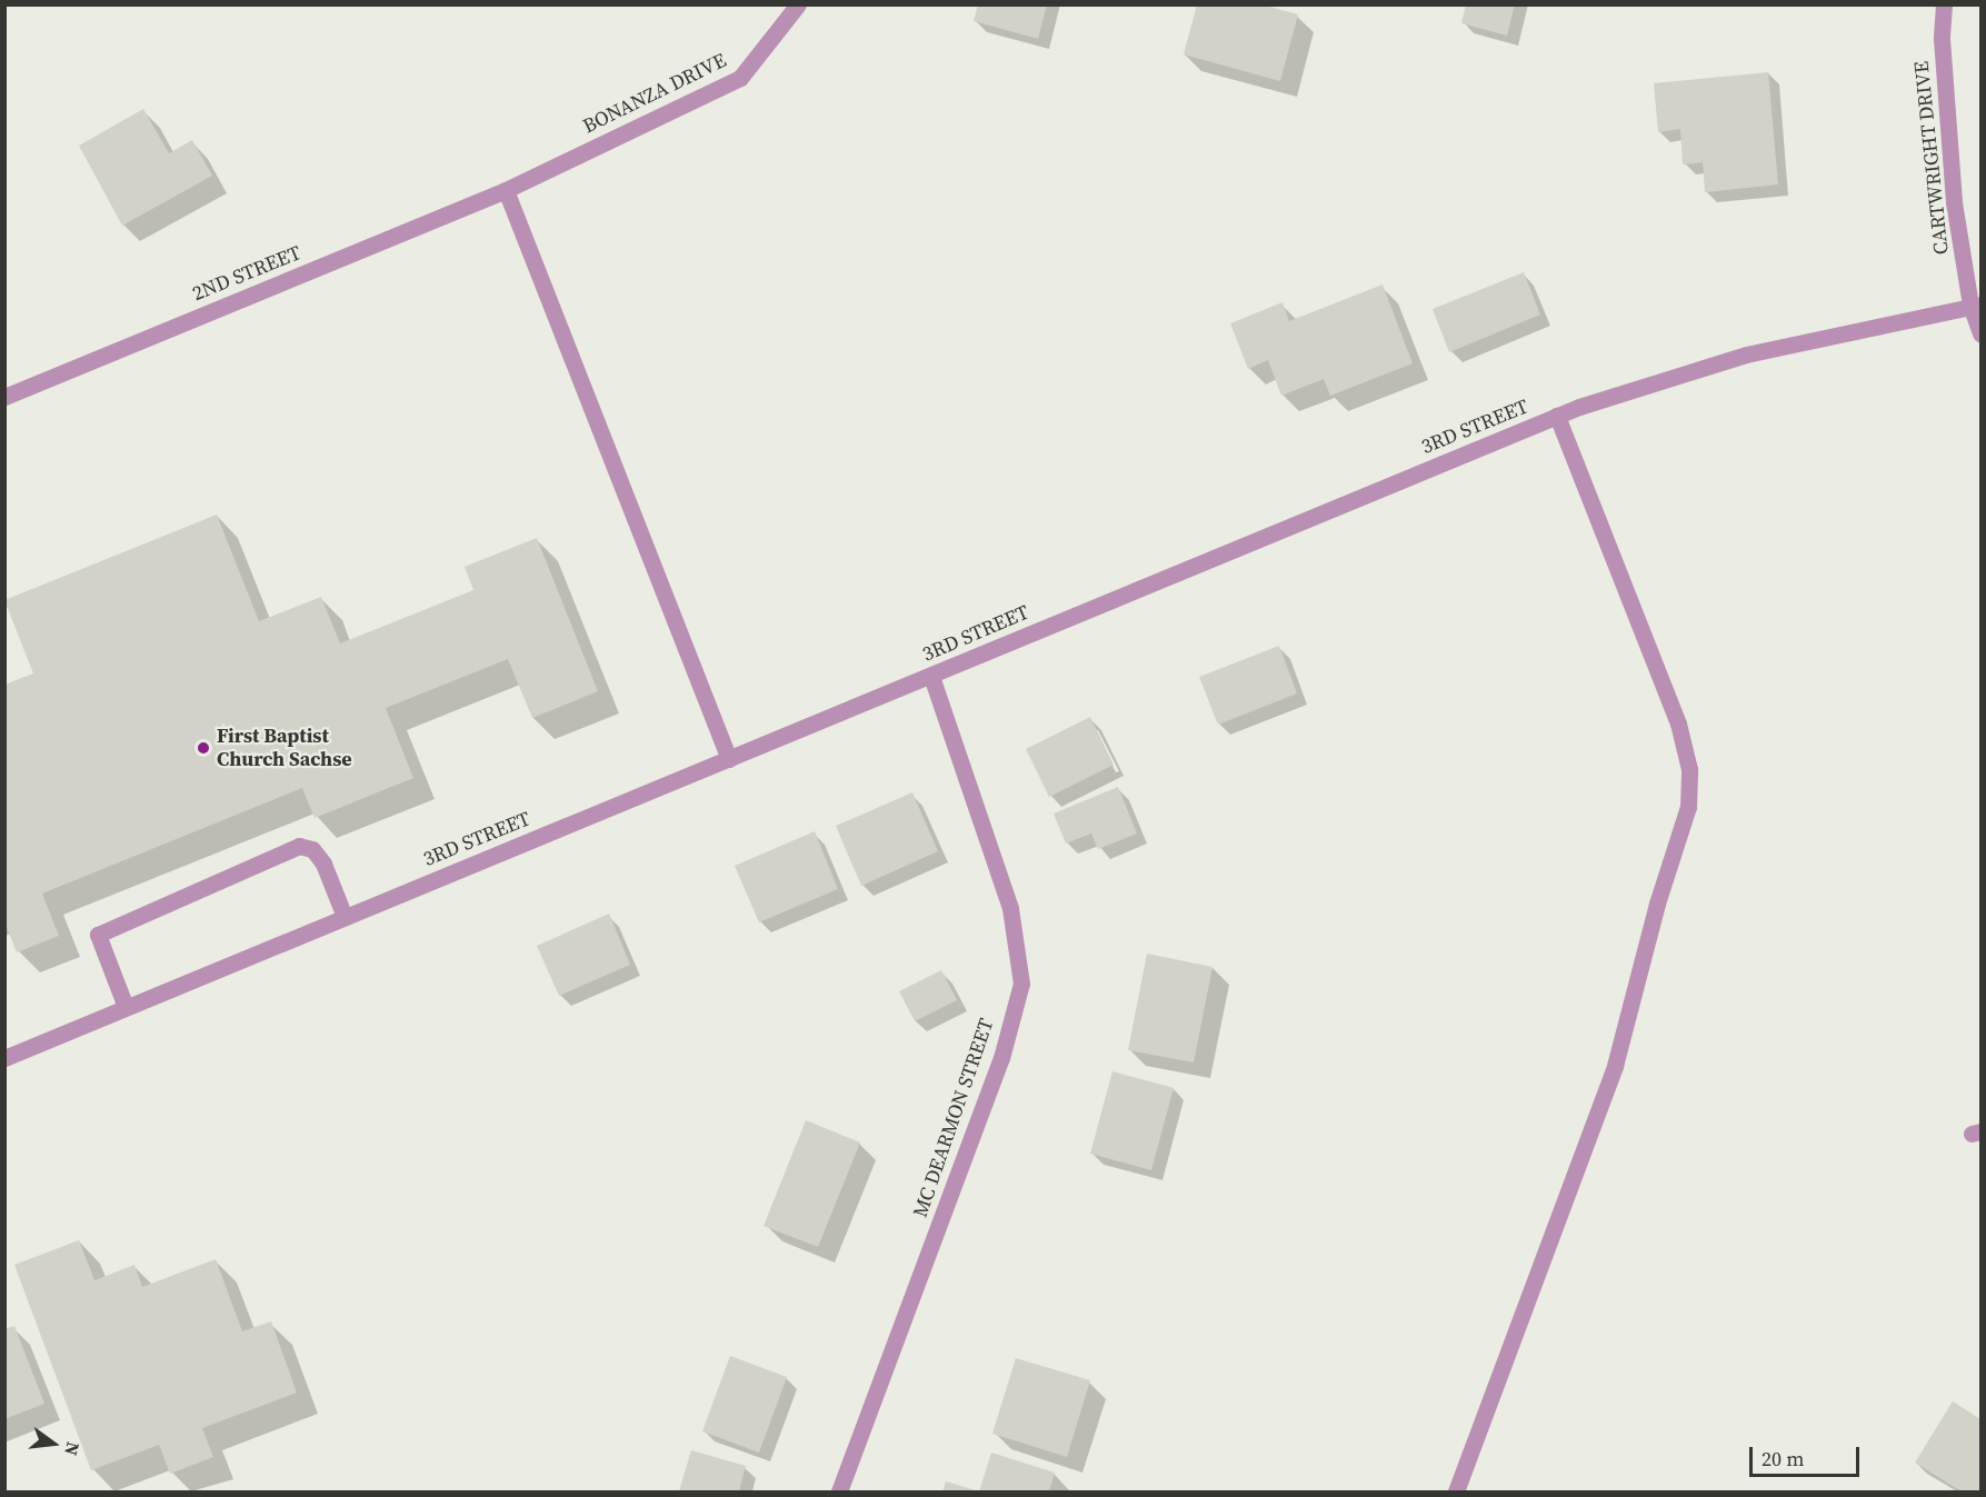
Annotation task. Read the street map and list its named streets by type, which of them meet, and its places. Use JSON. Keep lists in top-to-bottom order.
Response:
{
  "streets": {
    "street": [
      "BONANZA DRIVE",
      "CARTWRIGHT DRIVE",
      "2ND STREET",
      "3RD STREET",
      "MC DEARMON STREET"
    ]
  },
  "crossings": [
    ["BONANZA DRIVE", "2ND STREET"],
    ["CARTWRIGHT DRIVE", "3RD STREET"],
    ["3RD STREET", "MC DEARMON STREET"]
  ],
  "places": ["First Baptist Church Sachse"],
  "scale_bar": "20 m",
  "north": "right"
}
